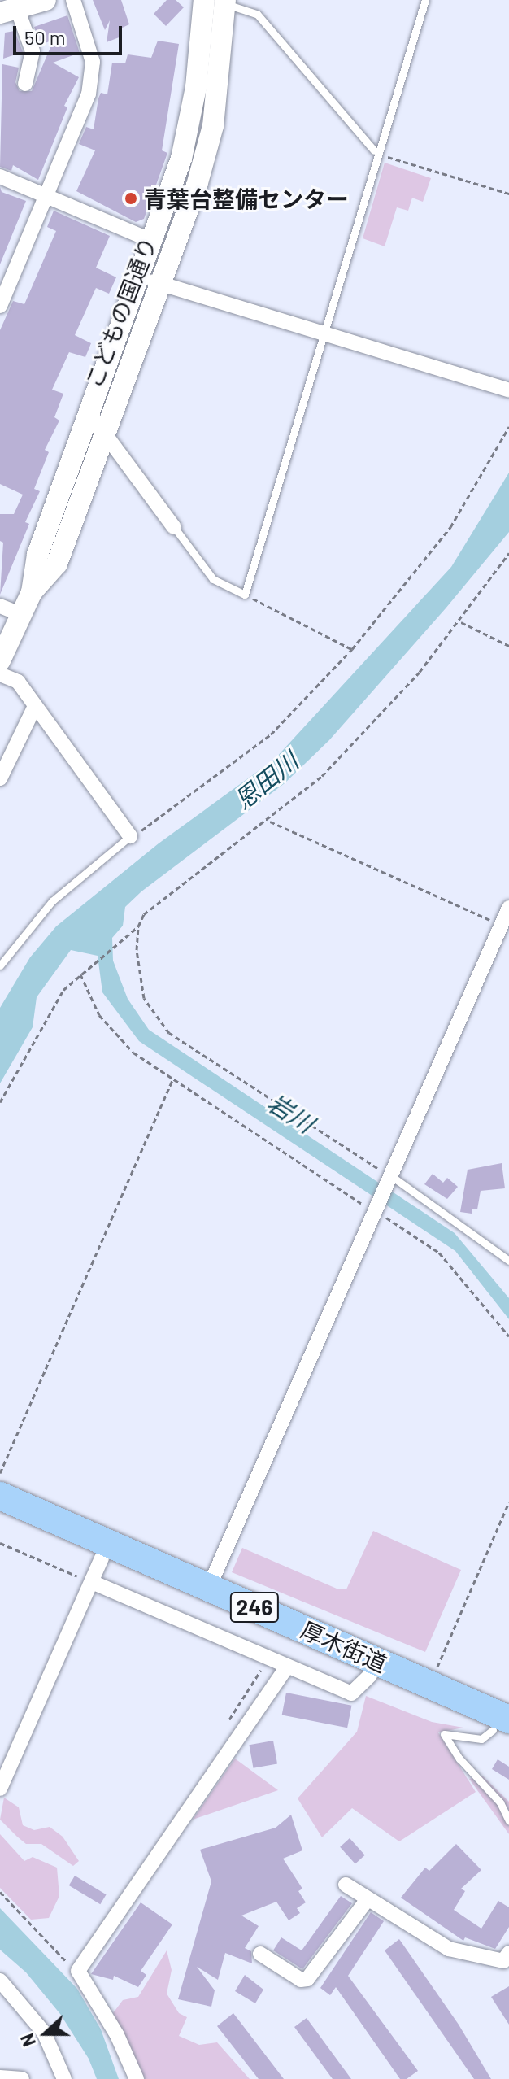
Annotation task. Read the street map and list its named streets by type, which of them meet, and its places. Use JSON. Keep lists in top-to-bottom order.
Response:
{
  "streets": {
    "highway": ["246", "厚木街道"],
    "main road": ["こどもの国通り"]
  },
  "water": ["恩田川", "岩川"],
  "places": ["青葉台整備センター"],
  "scale_bar": "50 m",
  "north": "left"
}
